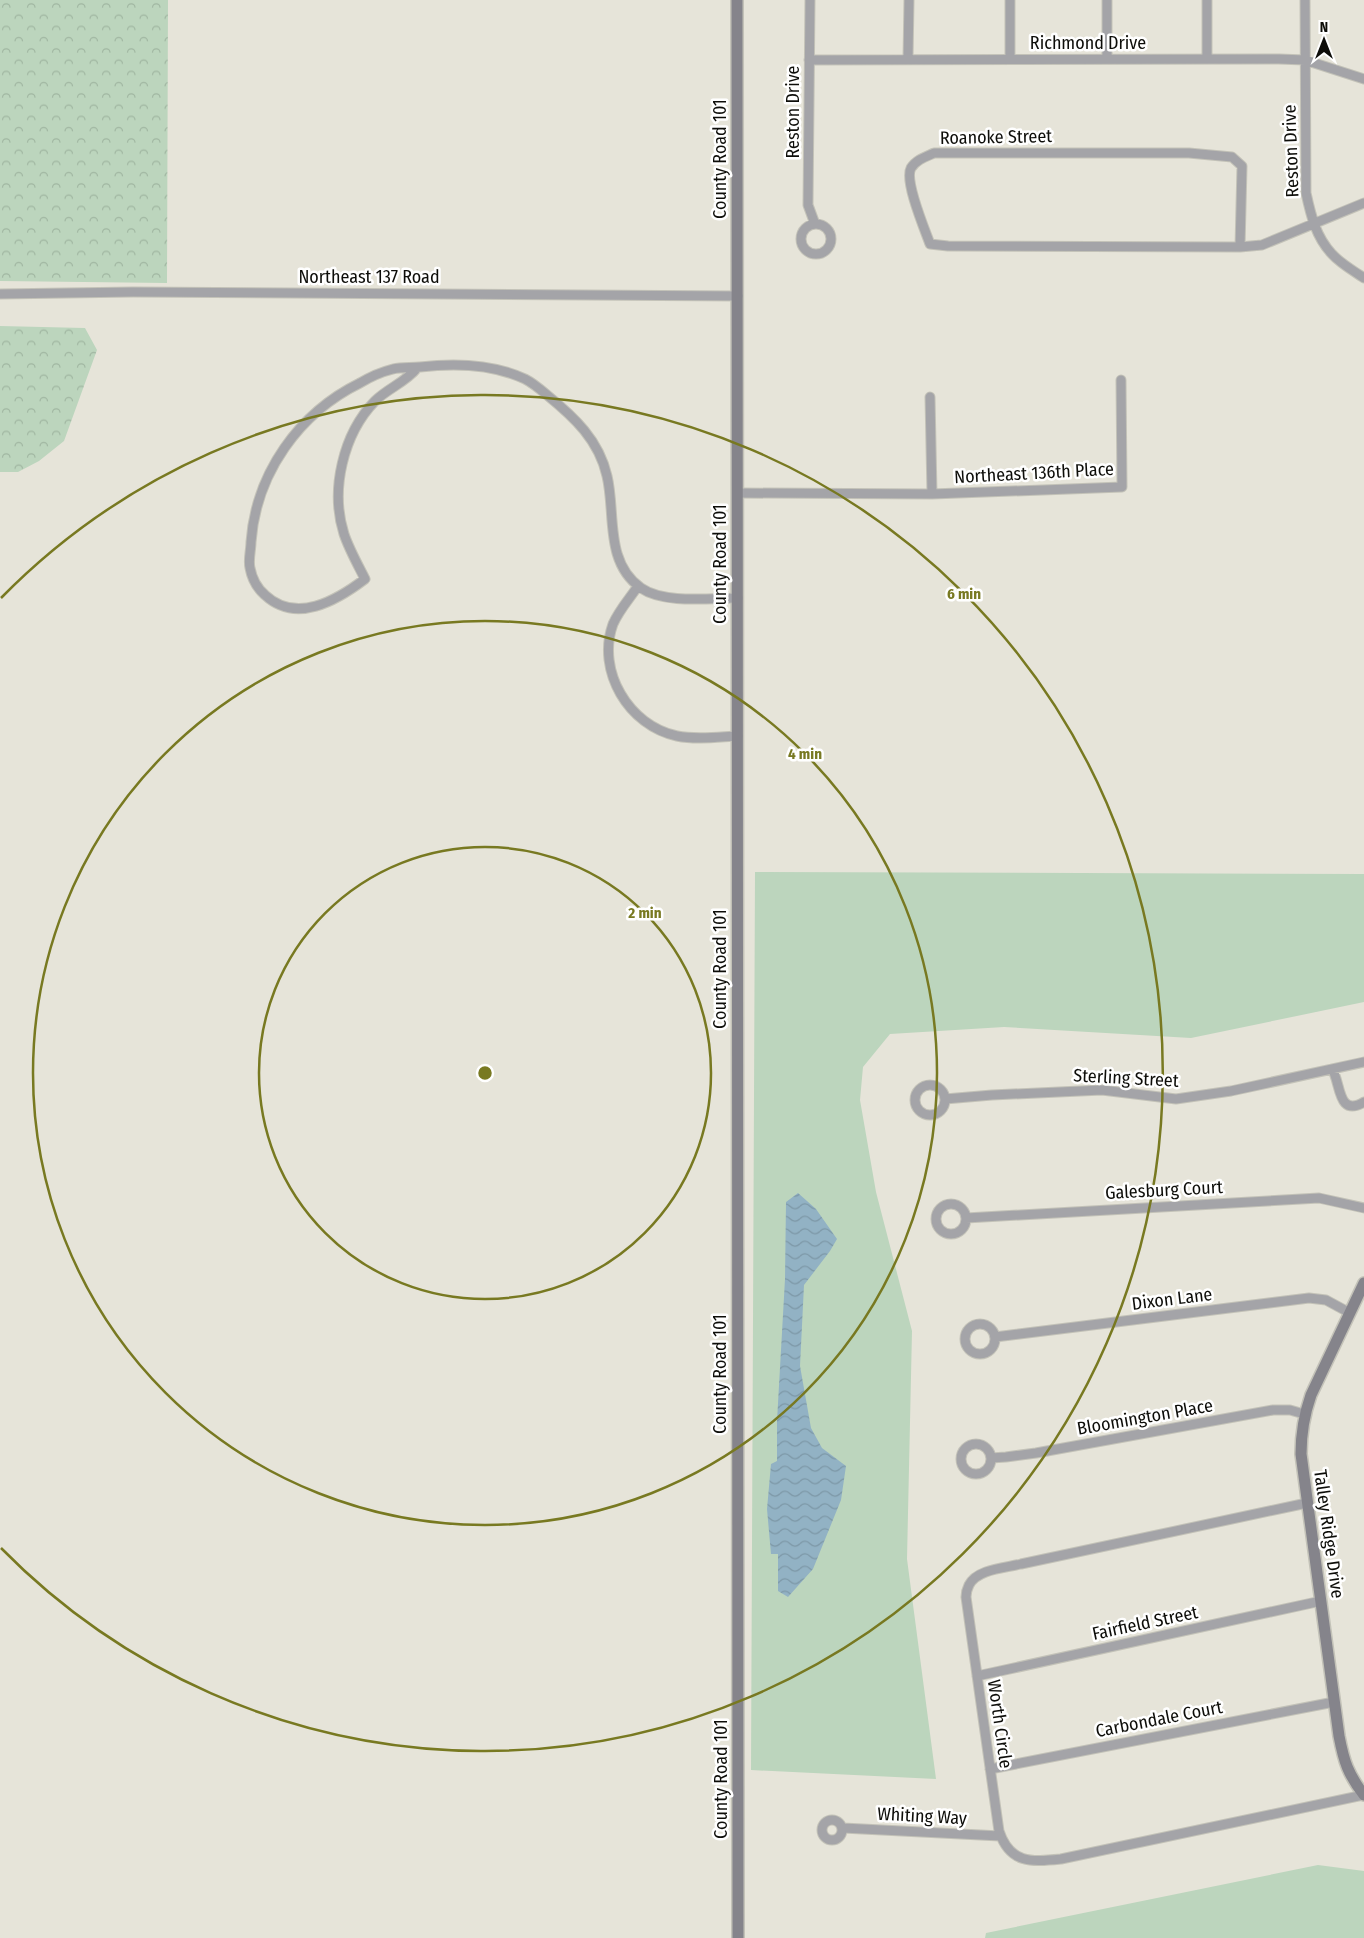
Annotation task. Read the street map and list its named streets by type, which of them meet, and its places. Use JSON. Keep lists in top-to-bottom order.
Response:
{
  "streets": {
    "street": [
      "Richmond Drive",
      "Reston Drive",
      "Roanoke Street",
      "County Road 101",
      "Northeast 137 Road",
      "Northeast 136th Place",
      "Sterling Street",
      "Galesburg Court",
      "Dixon Lane",
      "Bloomington Place",
      "Talley Ridge Drive",
      "Fairfield Street",
      "Carbondale Court",
      "Worth Circle",
      "Whiting Way"
    ]
  },
  "crossings": [
    ["Richmond Drive", "Reston Drive"],
    ["Reston Drive", "Roanoke Street"],
    ["County Road 101", "Northeast 137 Road"],
    ["County Road 101", "Northeast 136th Place"],
    ["Dixon Lane", "Talley Ridge Drive"],
    ["Bloomington Place", "Talley Ridge Drive"],
    ["Talley Ridge Drive", "Fairfield Street"],
    ["Talley Ridge Drive", "Carbondale Court"],
    ["Talley Ridge Drive", "Worth Circle"],
    ["Fairfield Street", "Worth Circle"],
    ["Carbondale Court", "Worth Circle"],
    ["Worth Circle", "Whiting Way"]
  ],
  "north": "top",
  "rings": ["6 min", "4 min", "2 min"]
}
